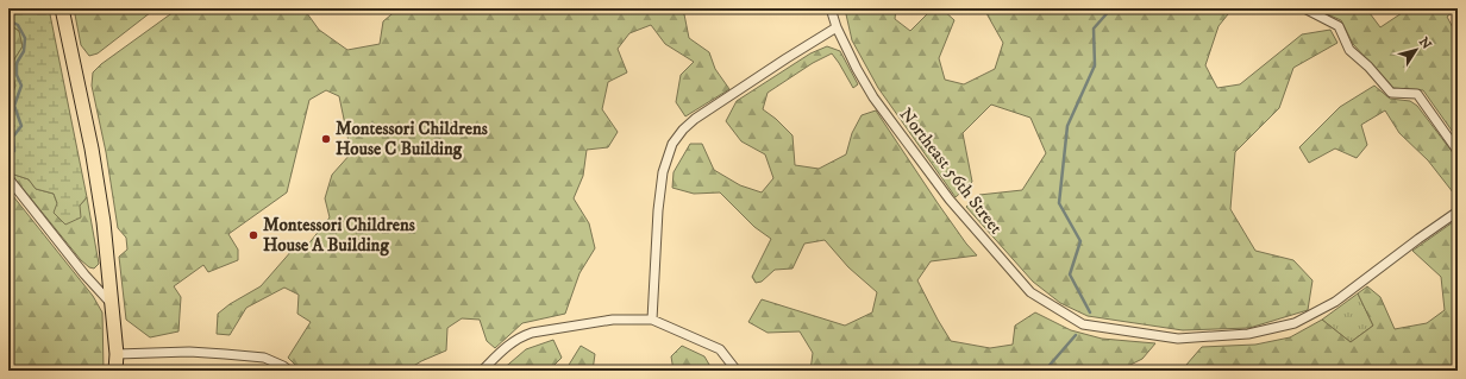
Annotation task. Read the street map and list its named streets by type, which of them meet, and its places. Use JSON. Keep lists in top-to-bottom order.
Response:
{
  "streets": {
    "street": ["Northeast 56th Street"]
  },
  "places": ["Montessori Childrens House C Building", "Montessori Childrens House A Building"],
  "north": "top right"
}
